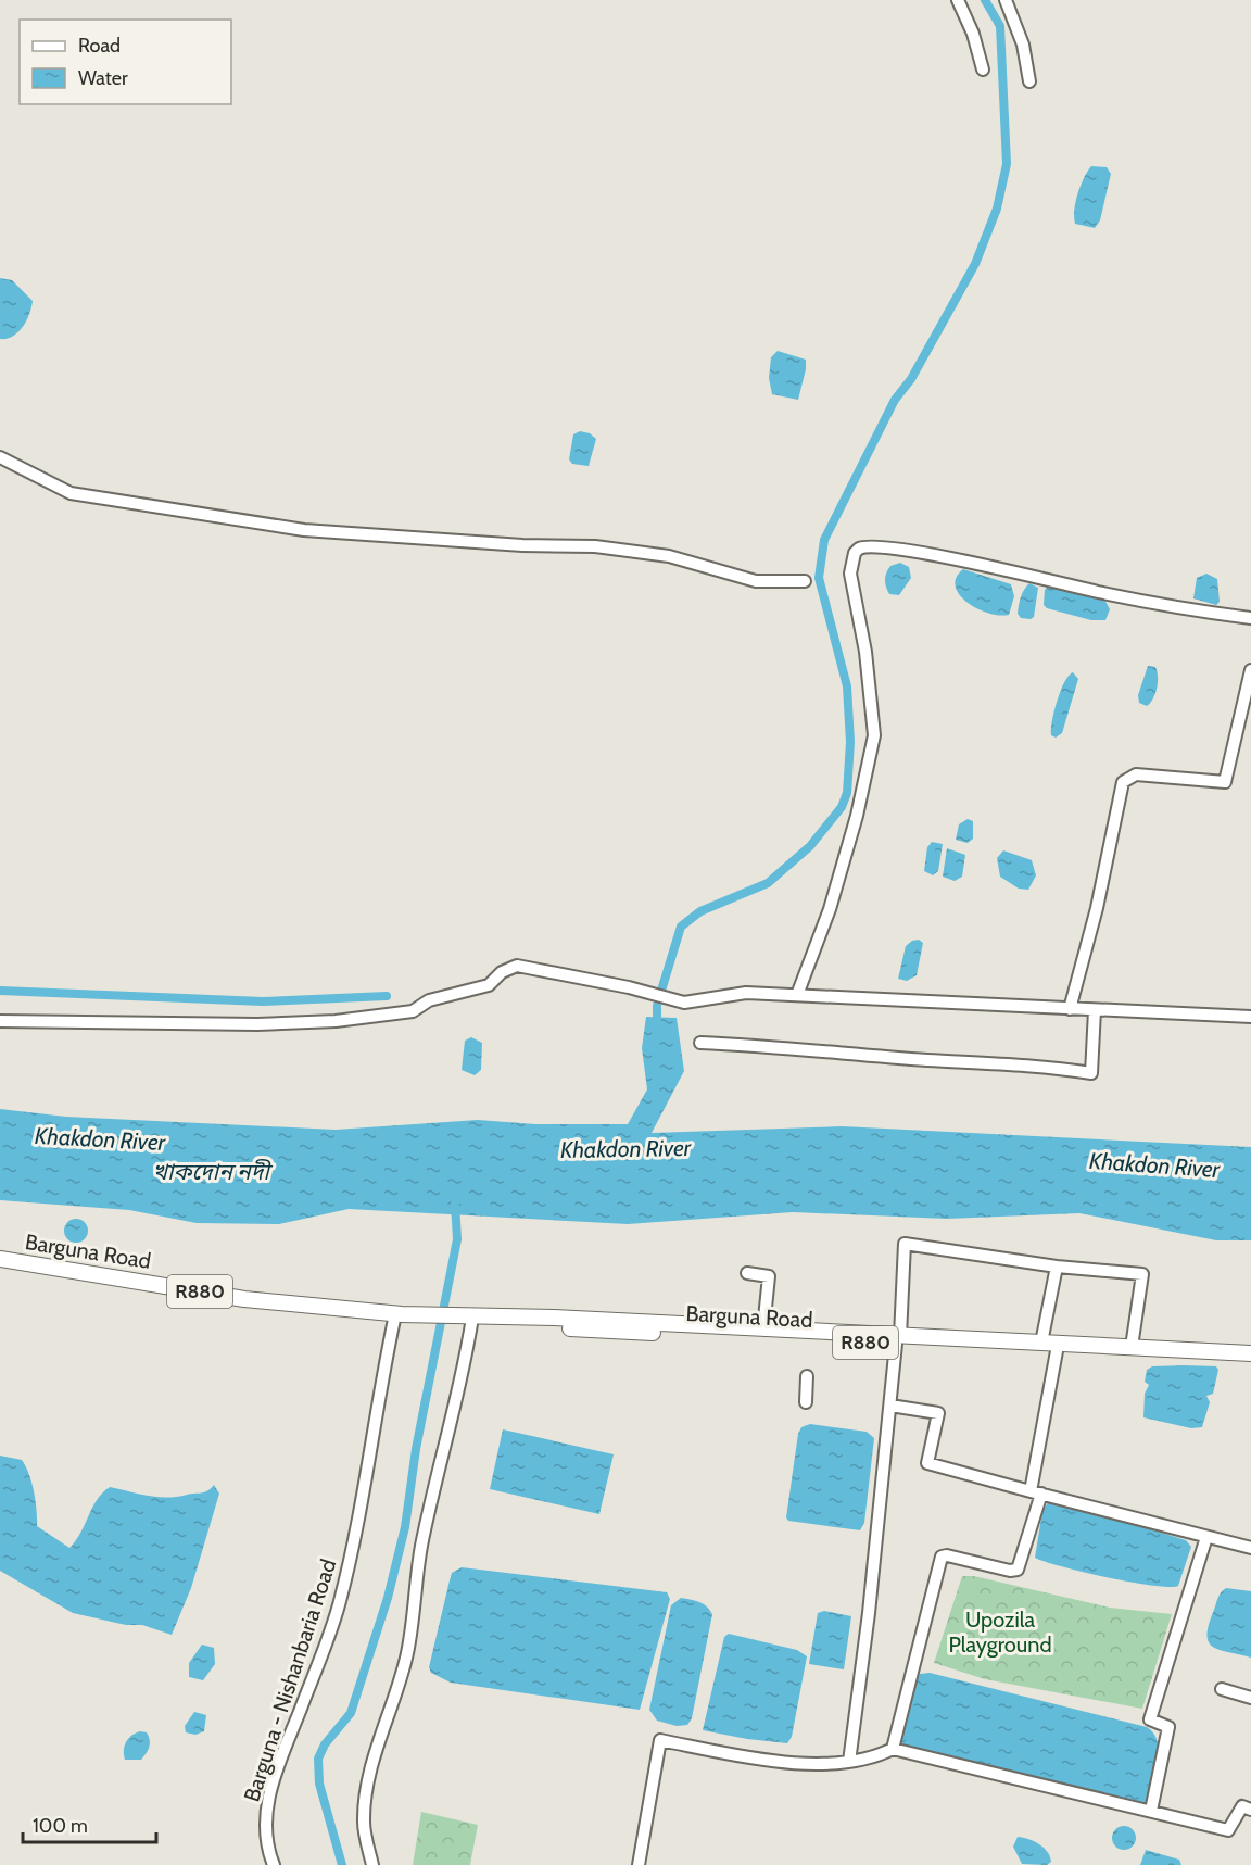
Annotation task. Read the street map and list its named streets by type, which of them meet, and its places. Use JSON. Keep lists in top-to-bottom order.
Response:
{
  "streets": {
    "main road": ["Barguna Road", "R880"],
    "street": ["Barguna - Nishanbaria Road"]
  },
  "crossings": [
    ["Barguna Road", "Barguna - Nishanbaria Road"]
  ],
  "water": ["Khakdon River", "খাকদোন নদী"],
  "parks": ["Upozila Playground"],
  "legend": ["Road", "Water"],
  "scale_bar": "100 m"
}
